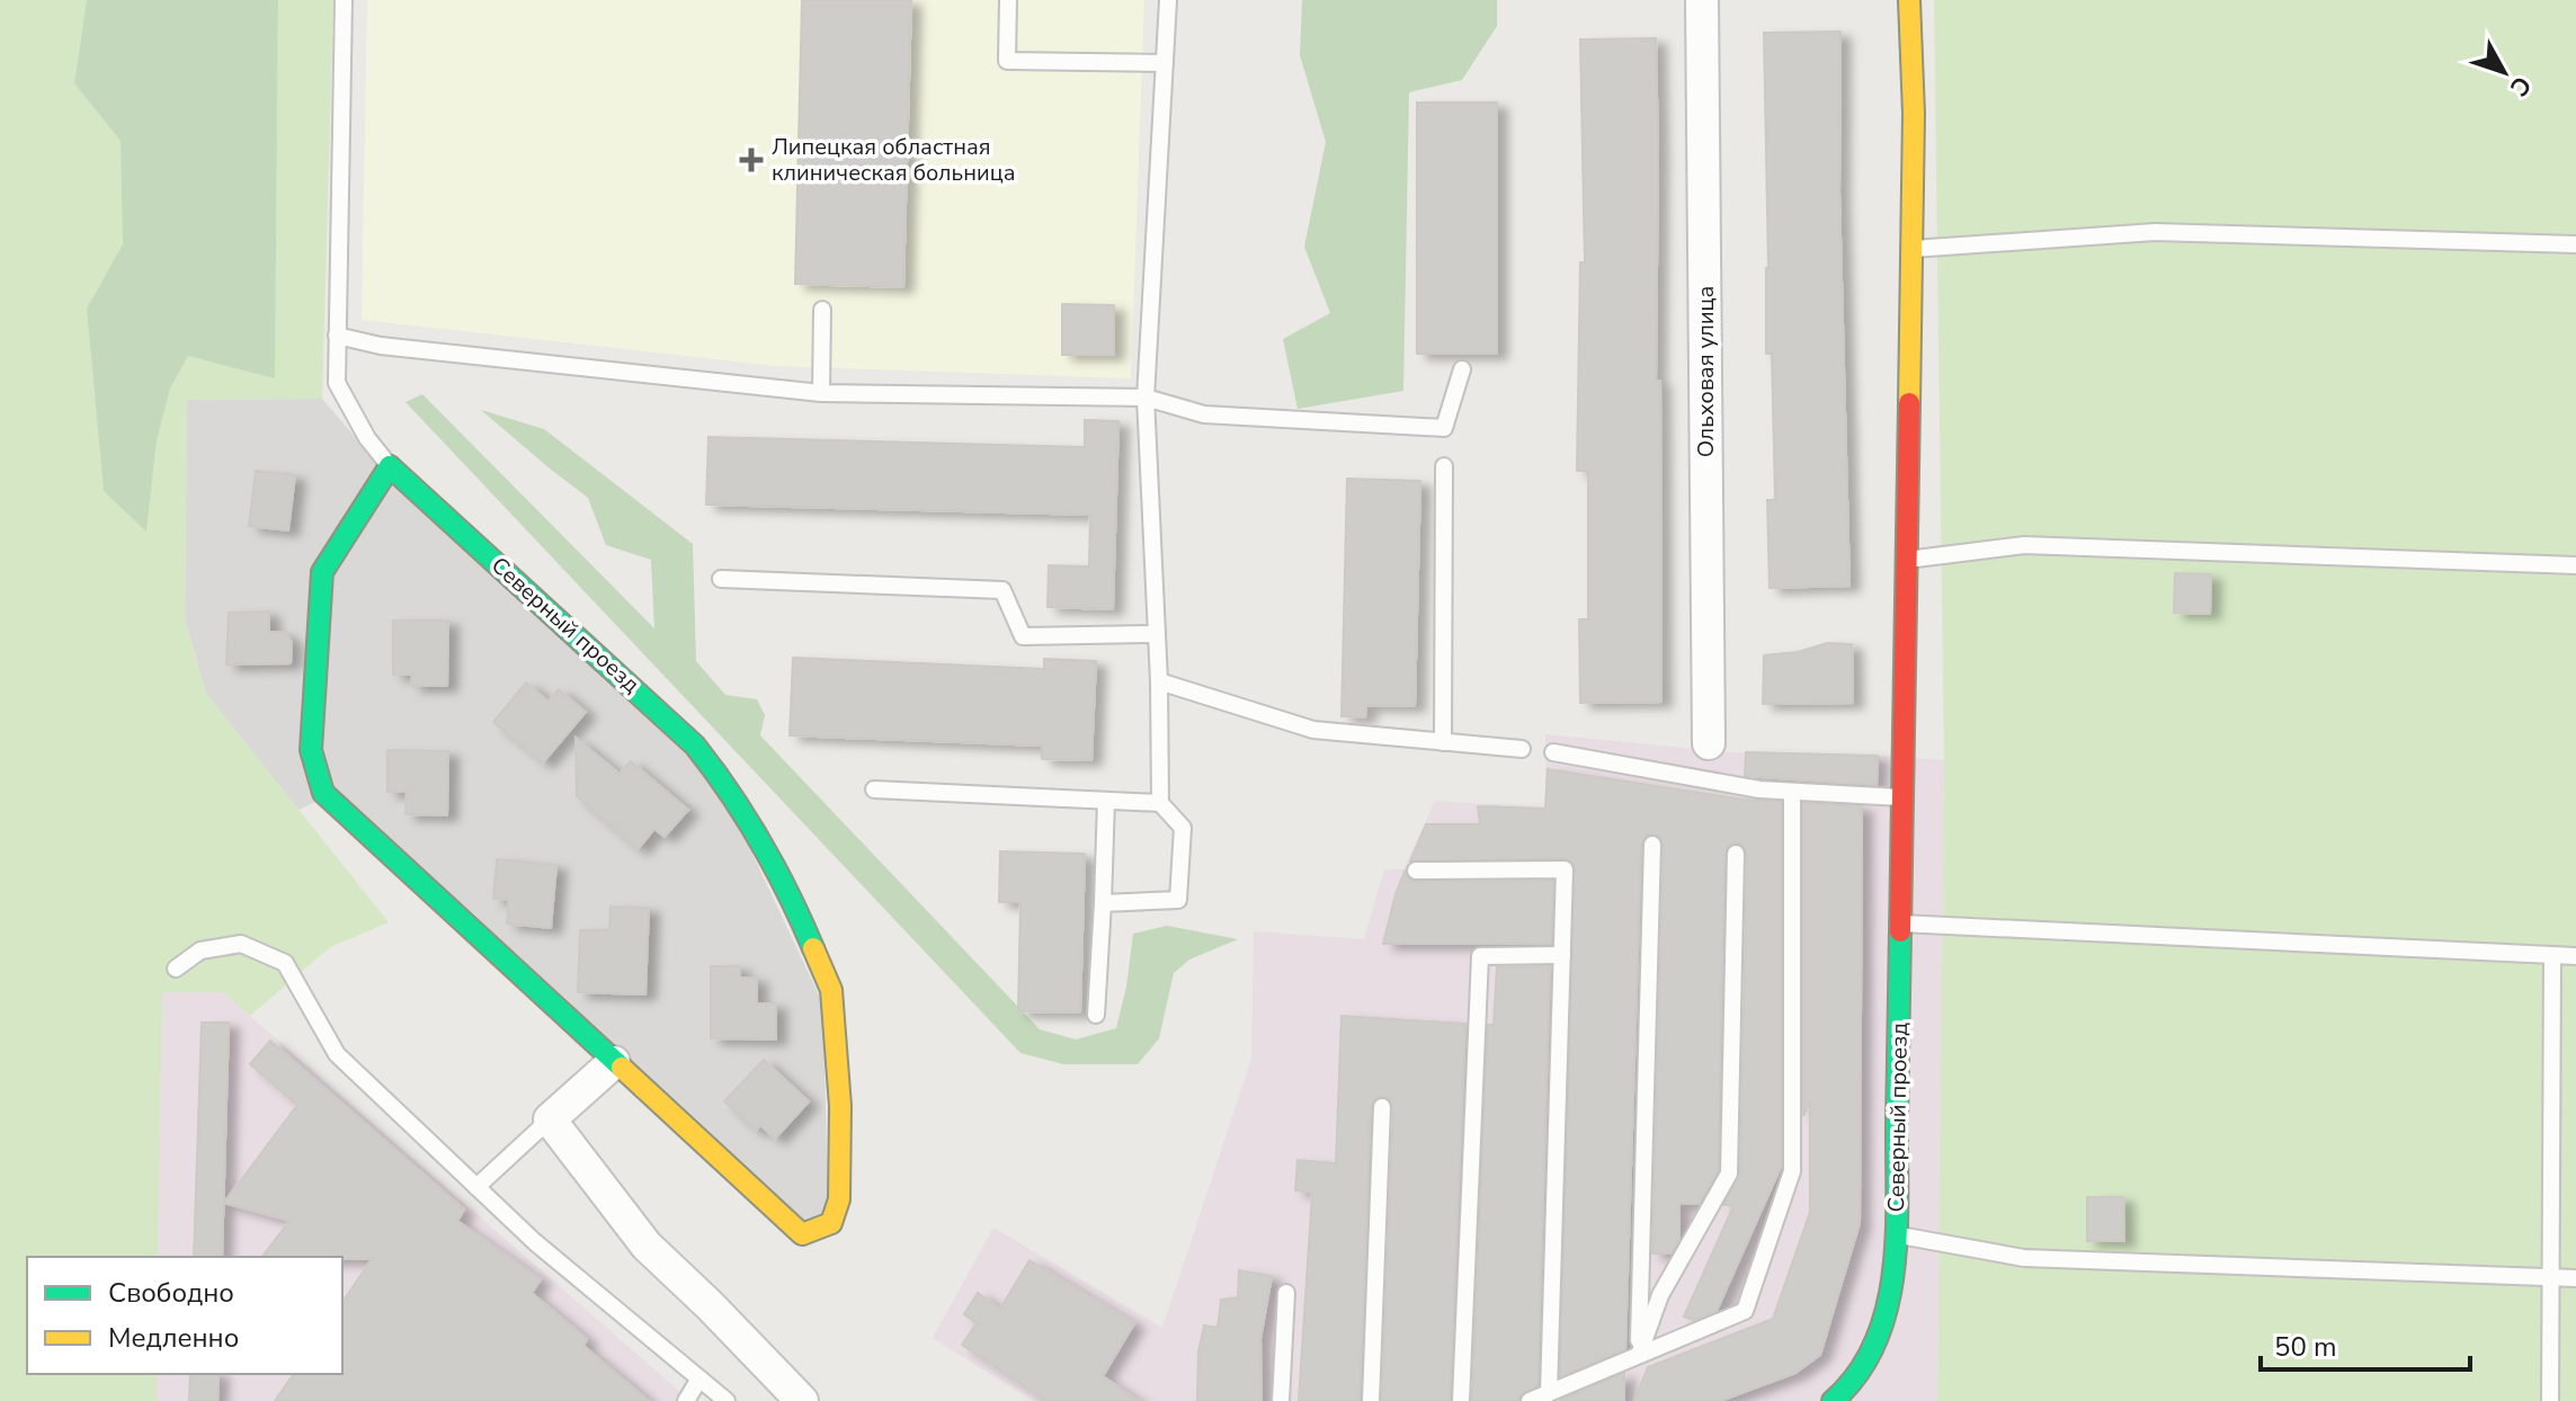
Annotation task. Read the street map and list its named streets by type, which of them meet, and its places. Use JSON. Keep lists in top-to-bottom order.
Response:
{
  "streets": {
    "street": ["Ольховая улица", "Северный проезд"]
  },
  "places": {
    "health": ["Липецкая областная клиническая больница"]
  },
  "legend": ["Свободно", "Медленно"],
  "scale_bar": "50 m",
  "north": "bottom right"
}
